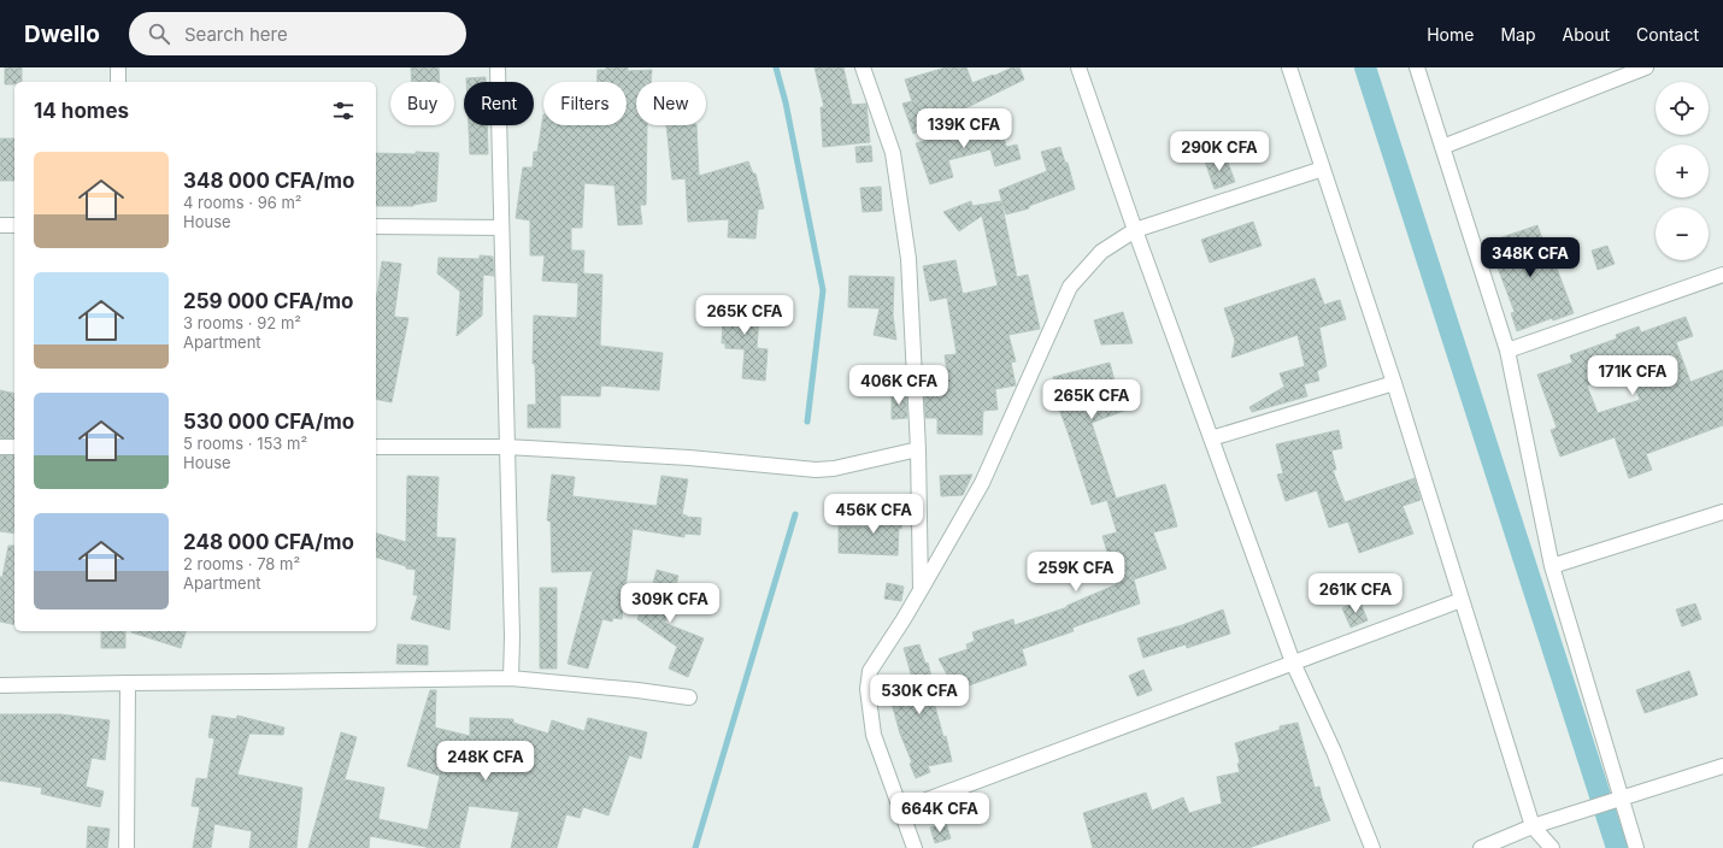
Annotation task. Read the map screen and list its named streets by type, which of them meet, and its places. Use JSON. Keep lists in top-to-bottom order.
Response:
{
  "page": {
    "header": "Dwello",
    "search": "Search here",
    "nav": [
      "Home",
      "Map",
      "About",
      "Contact"
    ],
    "map_buttons": ["+", "−"],
    "chip": [
      "Buy",
      "Rent",
      "Filters",
      "New"
    ],
    "heading": "14 homes",
    "price": [
      "139K CFA",
      "290K CFA",
      "348K CFA",
      "265K CFA",
      "171K CFA",
      "406K CFA",
      "265K CFA",
      "456K CFA",
      "259K CFA",
      "261K CFA",
      "309K CFA",
      "530K CFA",
      "248K CFA",
      "664K CFA"
    ],
    "list": [
      {
        "name": "348 000 CFA/mo",
        "note": "4 rooms · 96 m² · House"
      },
      {
        "name": "259 000 CFA/mo",
        "note": "3 rooms · 92 m² · Apartment"
      },
      {
        "name": "530 000 CFA/mo",
        "note": "5 rooms · 153 m² · House"
      },
      {
        "name": "248 000 CFA/mo",
        "note": "2 rooms · 78 m² · Apartment"
      }
    ]
  }
}
